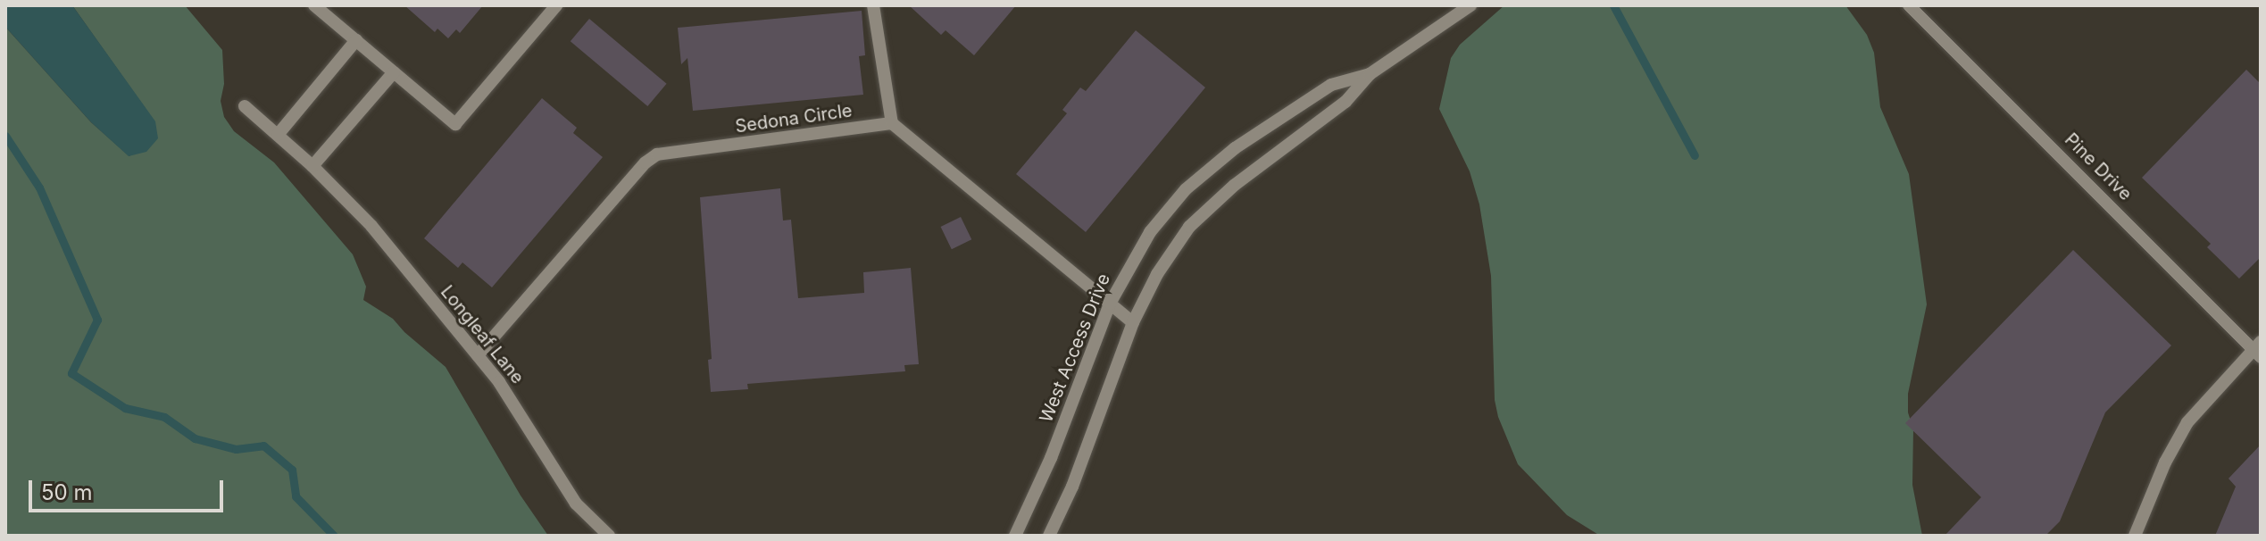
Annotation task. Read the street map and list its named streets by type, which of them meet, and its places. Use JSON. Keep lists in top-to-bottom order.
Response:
{
  "streets": {
    "street": [
      "Sedona Circle",
      "Pine Drive",
      "Longleaf Lane",
      "West Access Drive"
    ]
  },
  "crossings": [
    ["Sedona Circle", "Longleaf Lane"]
  ],
  "scale_bar": "50 m"
}
